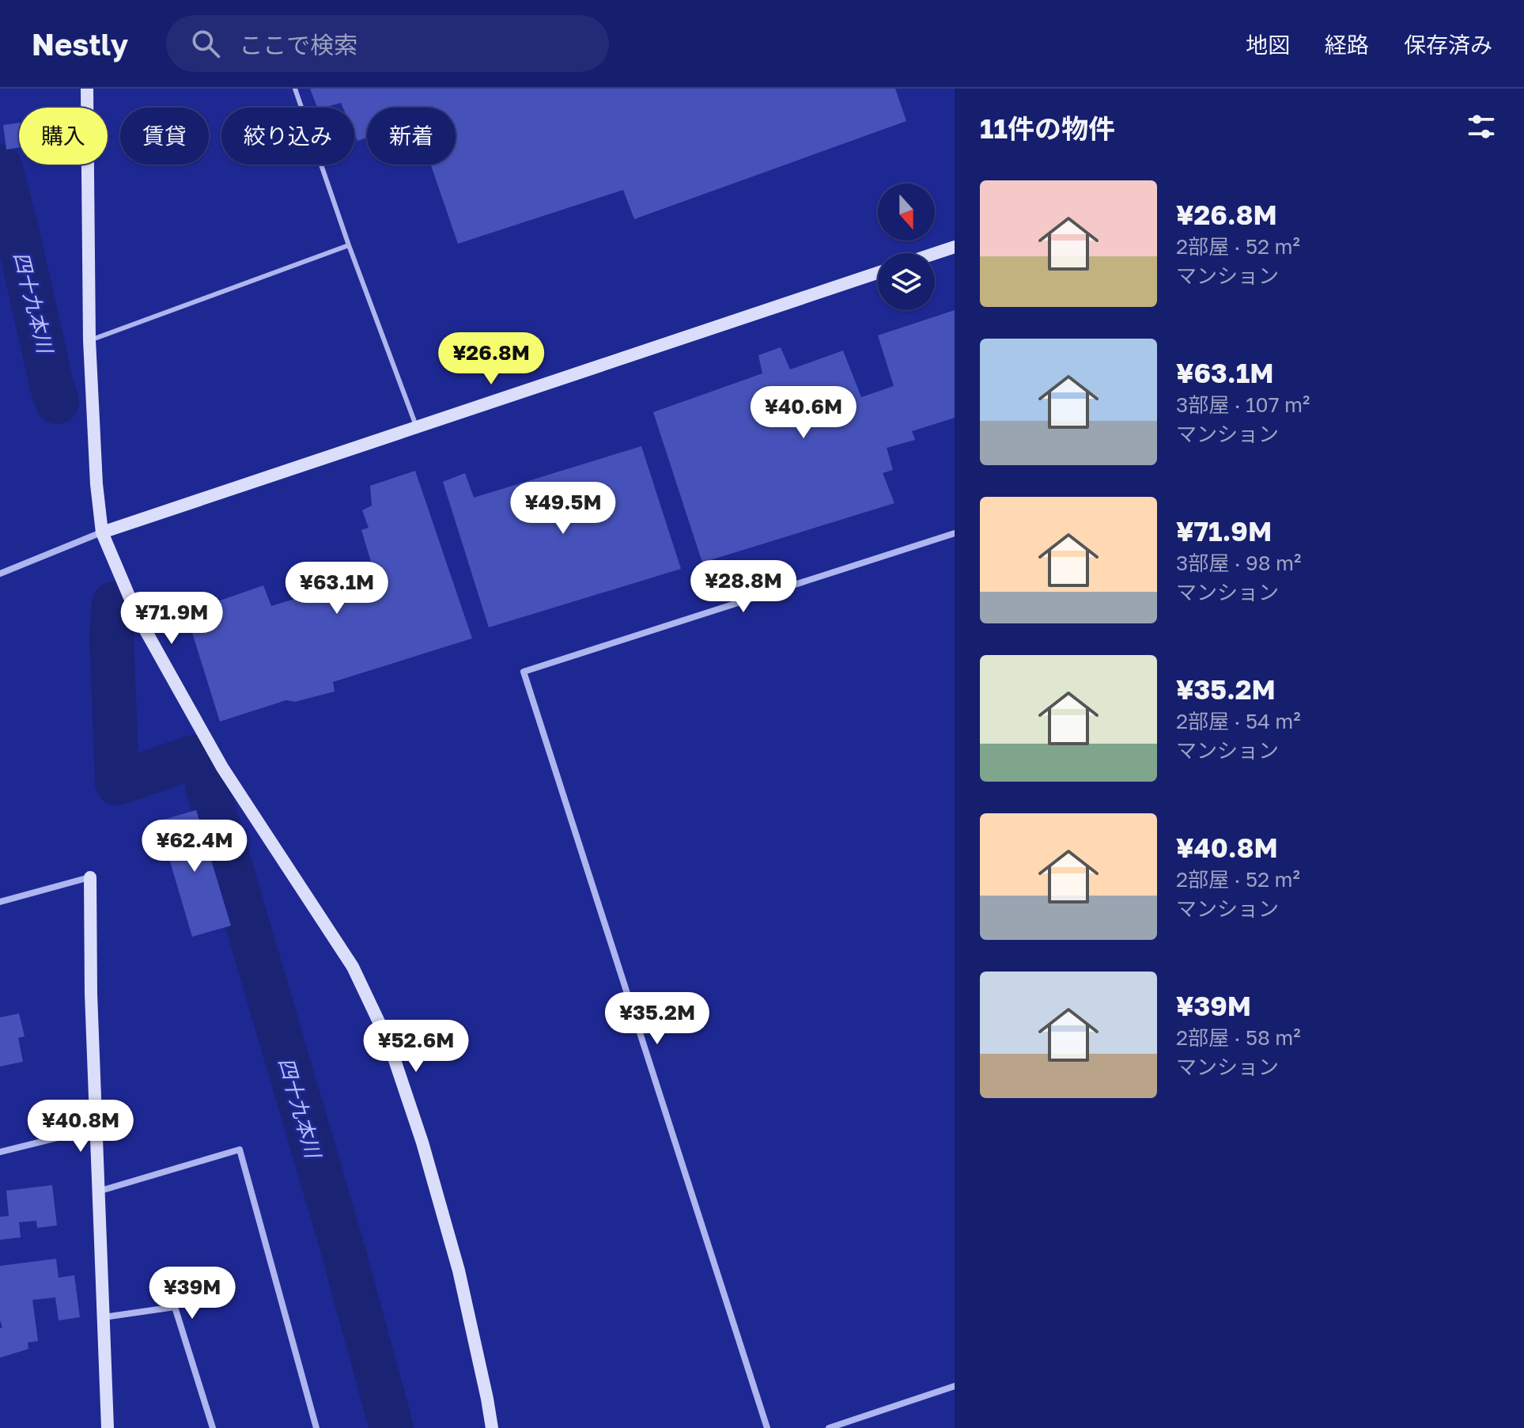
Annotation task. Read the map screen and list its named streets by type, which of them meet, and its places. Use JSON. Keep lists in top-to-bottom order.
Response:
{
  "water": ["四十九本川"],
  "north": "bottom",
  "page": {
    "header": "Nestly",
    "search": "ここで検索",
    "nav": ["地図", "経路", "保存済み"],
    "heading": "11件の物件",
    "chip": [
      "購入",
      "賃貸",
      "絞り込み",
      "新着"
    ],
    "list": [
      {
        "name": "¥26.8M",
        "note": "2部屋 · 52 m² · マンション"
      },
      {
        "name": "¥63.1M",
        "note": "3部屋 · 107 m² · マンション"
      },
      {
        "name": "¥71.9M",
        "note": "3部屋 · 98 m² · マンション"
      },
      {
        "name": "¥35.2M",
        "note": "2部屋 · 54 m² · マンション"
      },
      {
        "name": "¥40.8M",
        "note": "2部屋 · 52 m² · マンション"
      },
      {
        "name": "¥39M",
        "note": "2部屋 · 58 m² · マンション"
      }
    ],
    "price": [
      "¥26.8M",
      "¥40.6M",
      "¥49.5M",
      "¥28.8M",
      "¥63.1M",
      "¥71.9M",
      "¥62.4M",
      "¥35.2M",
      "¥52.6M",
      "¥40.8M",
      "¥39M"
    ]
  }
}
